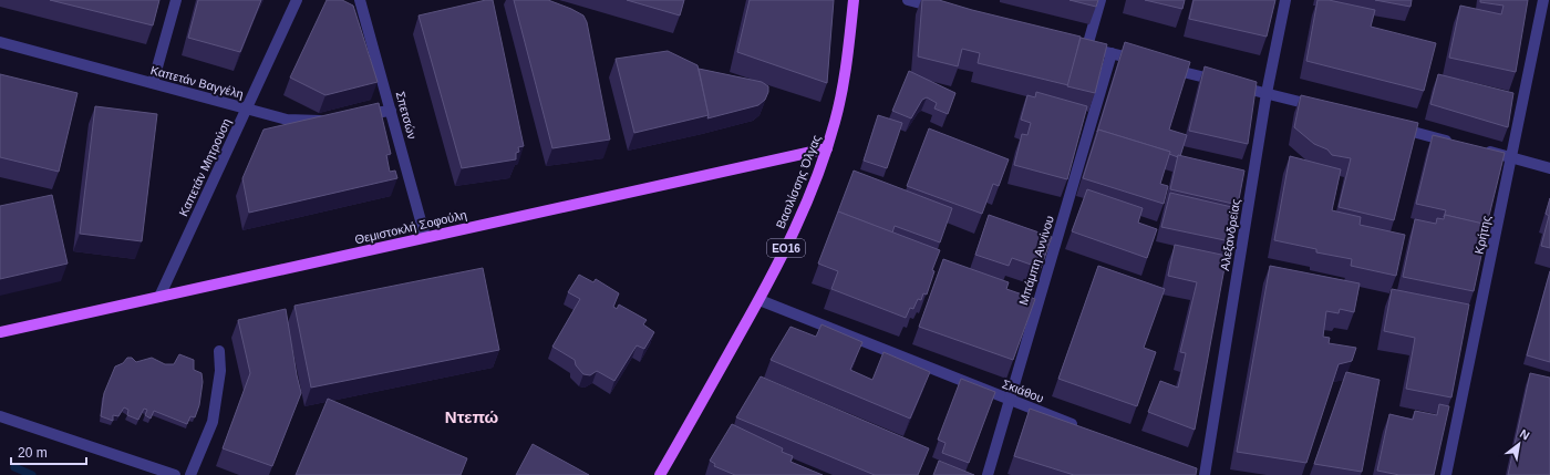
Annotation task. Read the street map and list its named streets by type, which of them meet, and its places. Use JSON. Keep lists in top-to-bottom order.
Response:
{
  "streets": {
    "main road": ["Βασιλίσσης Όλγας", "Θεμιστοκλή Σοφούλη", "ΕΟ16"],
    "street": [
      "Καπετάν Βαγγέλη",
      "Σπετσών",
      "Καπετάν Μητρούση",
      "Αλεξανδρείας",
      "Κρήτης",
      "Μπάμπη Αννίνου",
      "Σκιάθου"
    ]
  },
  "crossings": [
    ["Καπετάν Βαγγέλη", "Καπετάν Μητρούση"],
    ["Σπετσών", "Θεμιστοκλή Σοφούλη"],
    ["Καπετάν Μητρούση", "Θεμιστοκλή Σοφούλη"],
    ["Βασιλίσσης Όλγας", "Θεμιστοκλή Σοφούλη"],
    ["Βασιλίσσης Όλγας", "Σκιάθου"],
    ["Μπάμπη Αννίνου", "Σκιάθου"]
  ],
  "districts": ["Ντεπώ"],
  "scale_bar": "20 m",
  "north": "top right"
}
